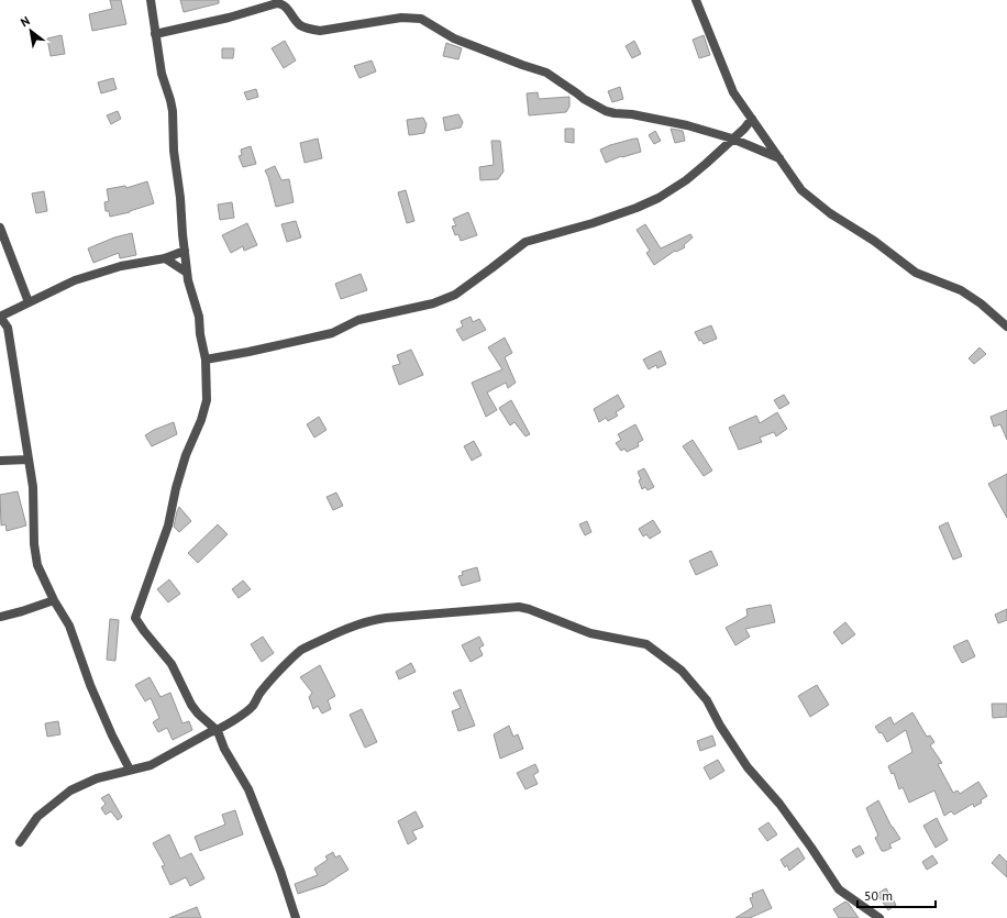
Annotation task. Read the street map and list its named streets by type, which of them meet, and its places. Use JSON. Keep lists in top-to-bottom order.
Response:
{
  "scale_bar": "50 m",
  "north": "top left"
}
